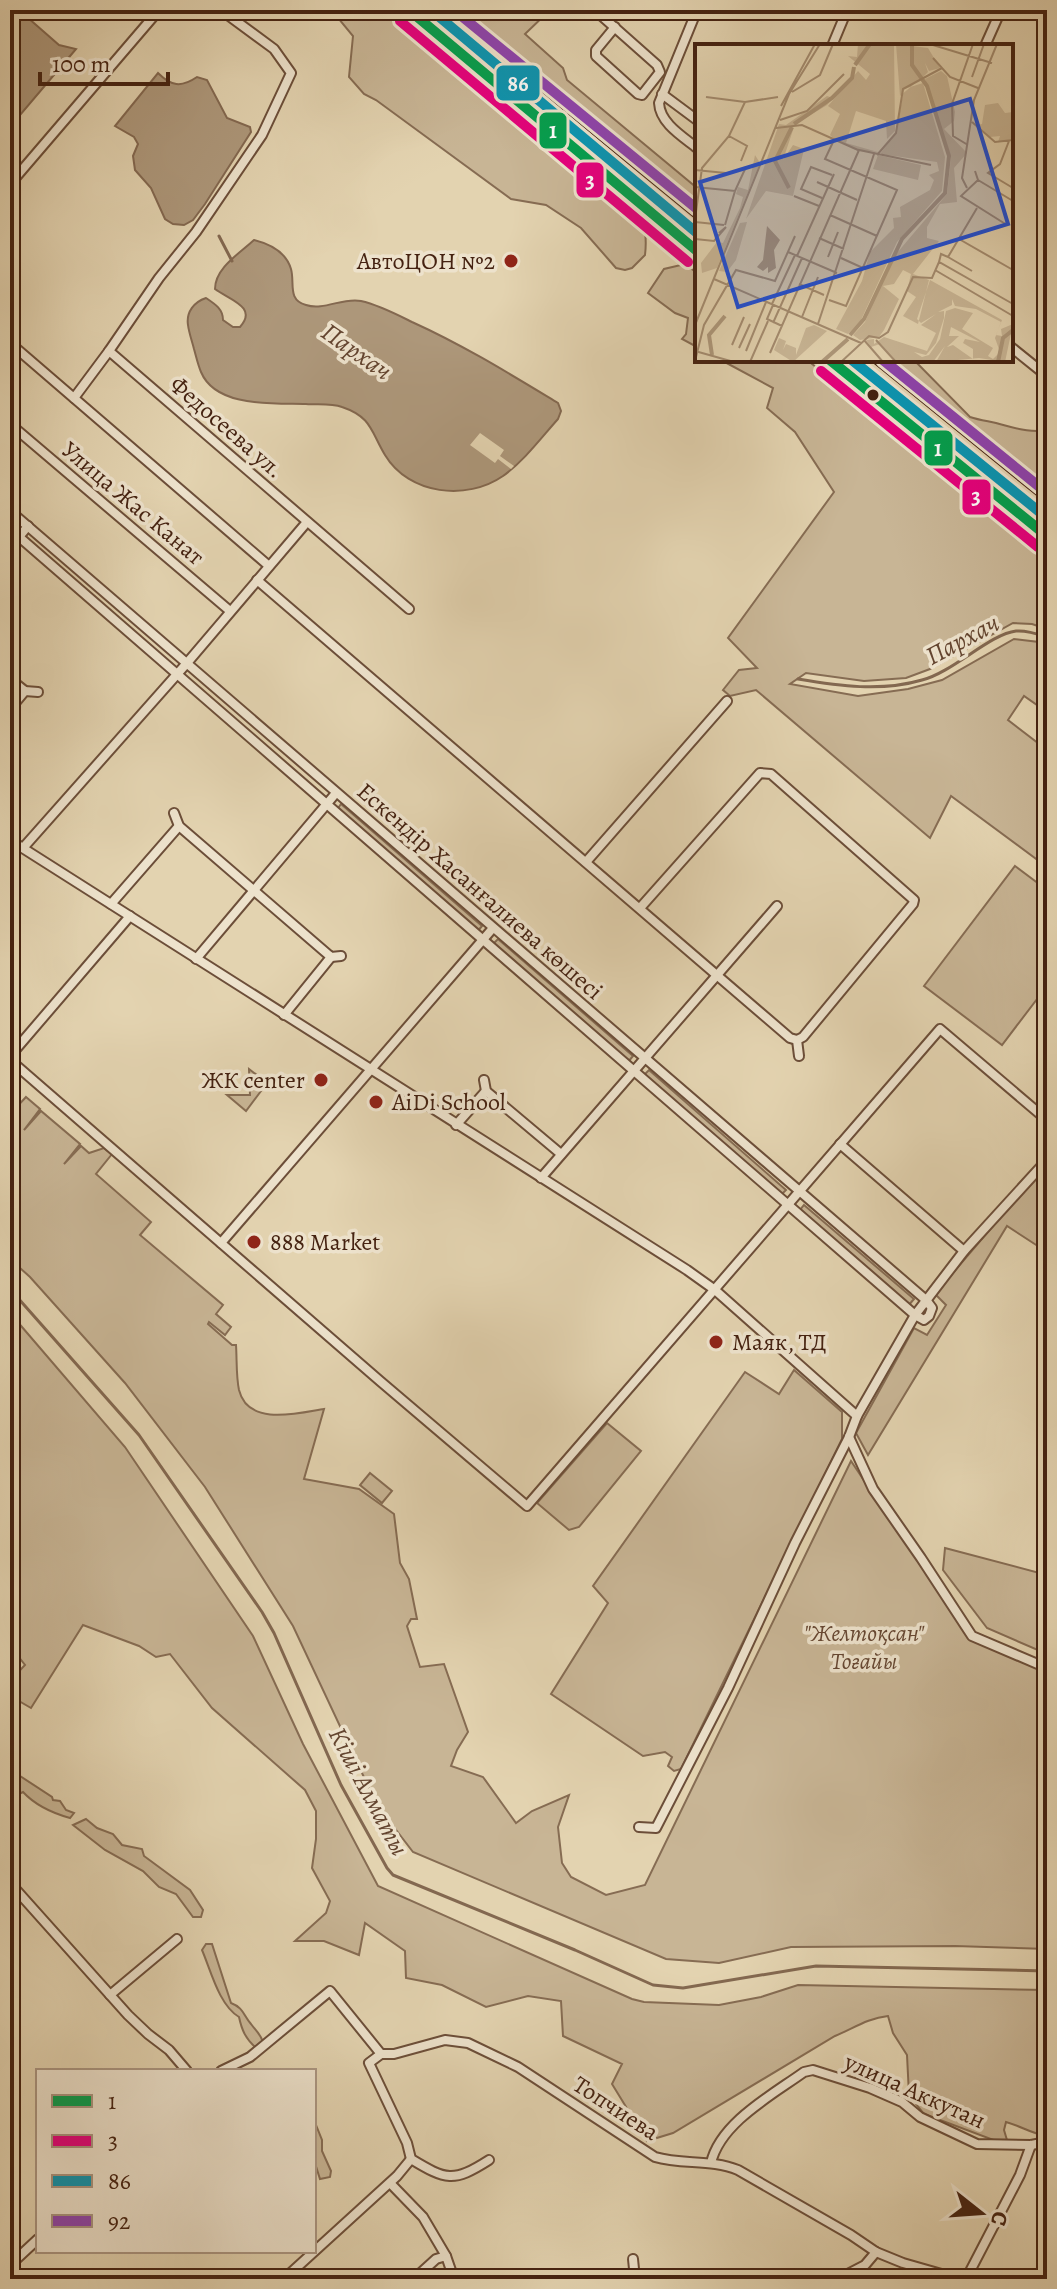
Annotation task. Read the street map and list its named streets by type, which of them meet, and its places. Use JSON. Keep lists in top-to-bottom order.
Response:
{
  "streets": {
    "street": [
      "Федосеева ул.",
      "Улица Жас Канат",
      "Ескендір Хасанғалиева көшесі",
      "улица Аккутан",
      "Топчиева"
    ]
  },
  "crossings": [
    ["улица Аккутан", "Топчиева"]
  ],
  "water": ["Пархач", "Кіші Алматы"],
  "parks": ["\"Желтоқсан\" Тоғайы"],
  "places": [
    "АвтоЦОН №2",
    "ЖК center",
    "AiDi School",
    "888 Market",
    "Маяк, ТД"
  ],
  "lines": [
    "transit line 1",
    "transit line 86",
    "transit line 92",
    "transit line 3"
  ],
  "legend": [
    "1",
    "3",
    "86",
    "92"
  ],
  "scale_bar": "100 m",
  "north": "right"
}
